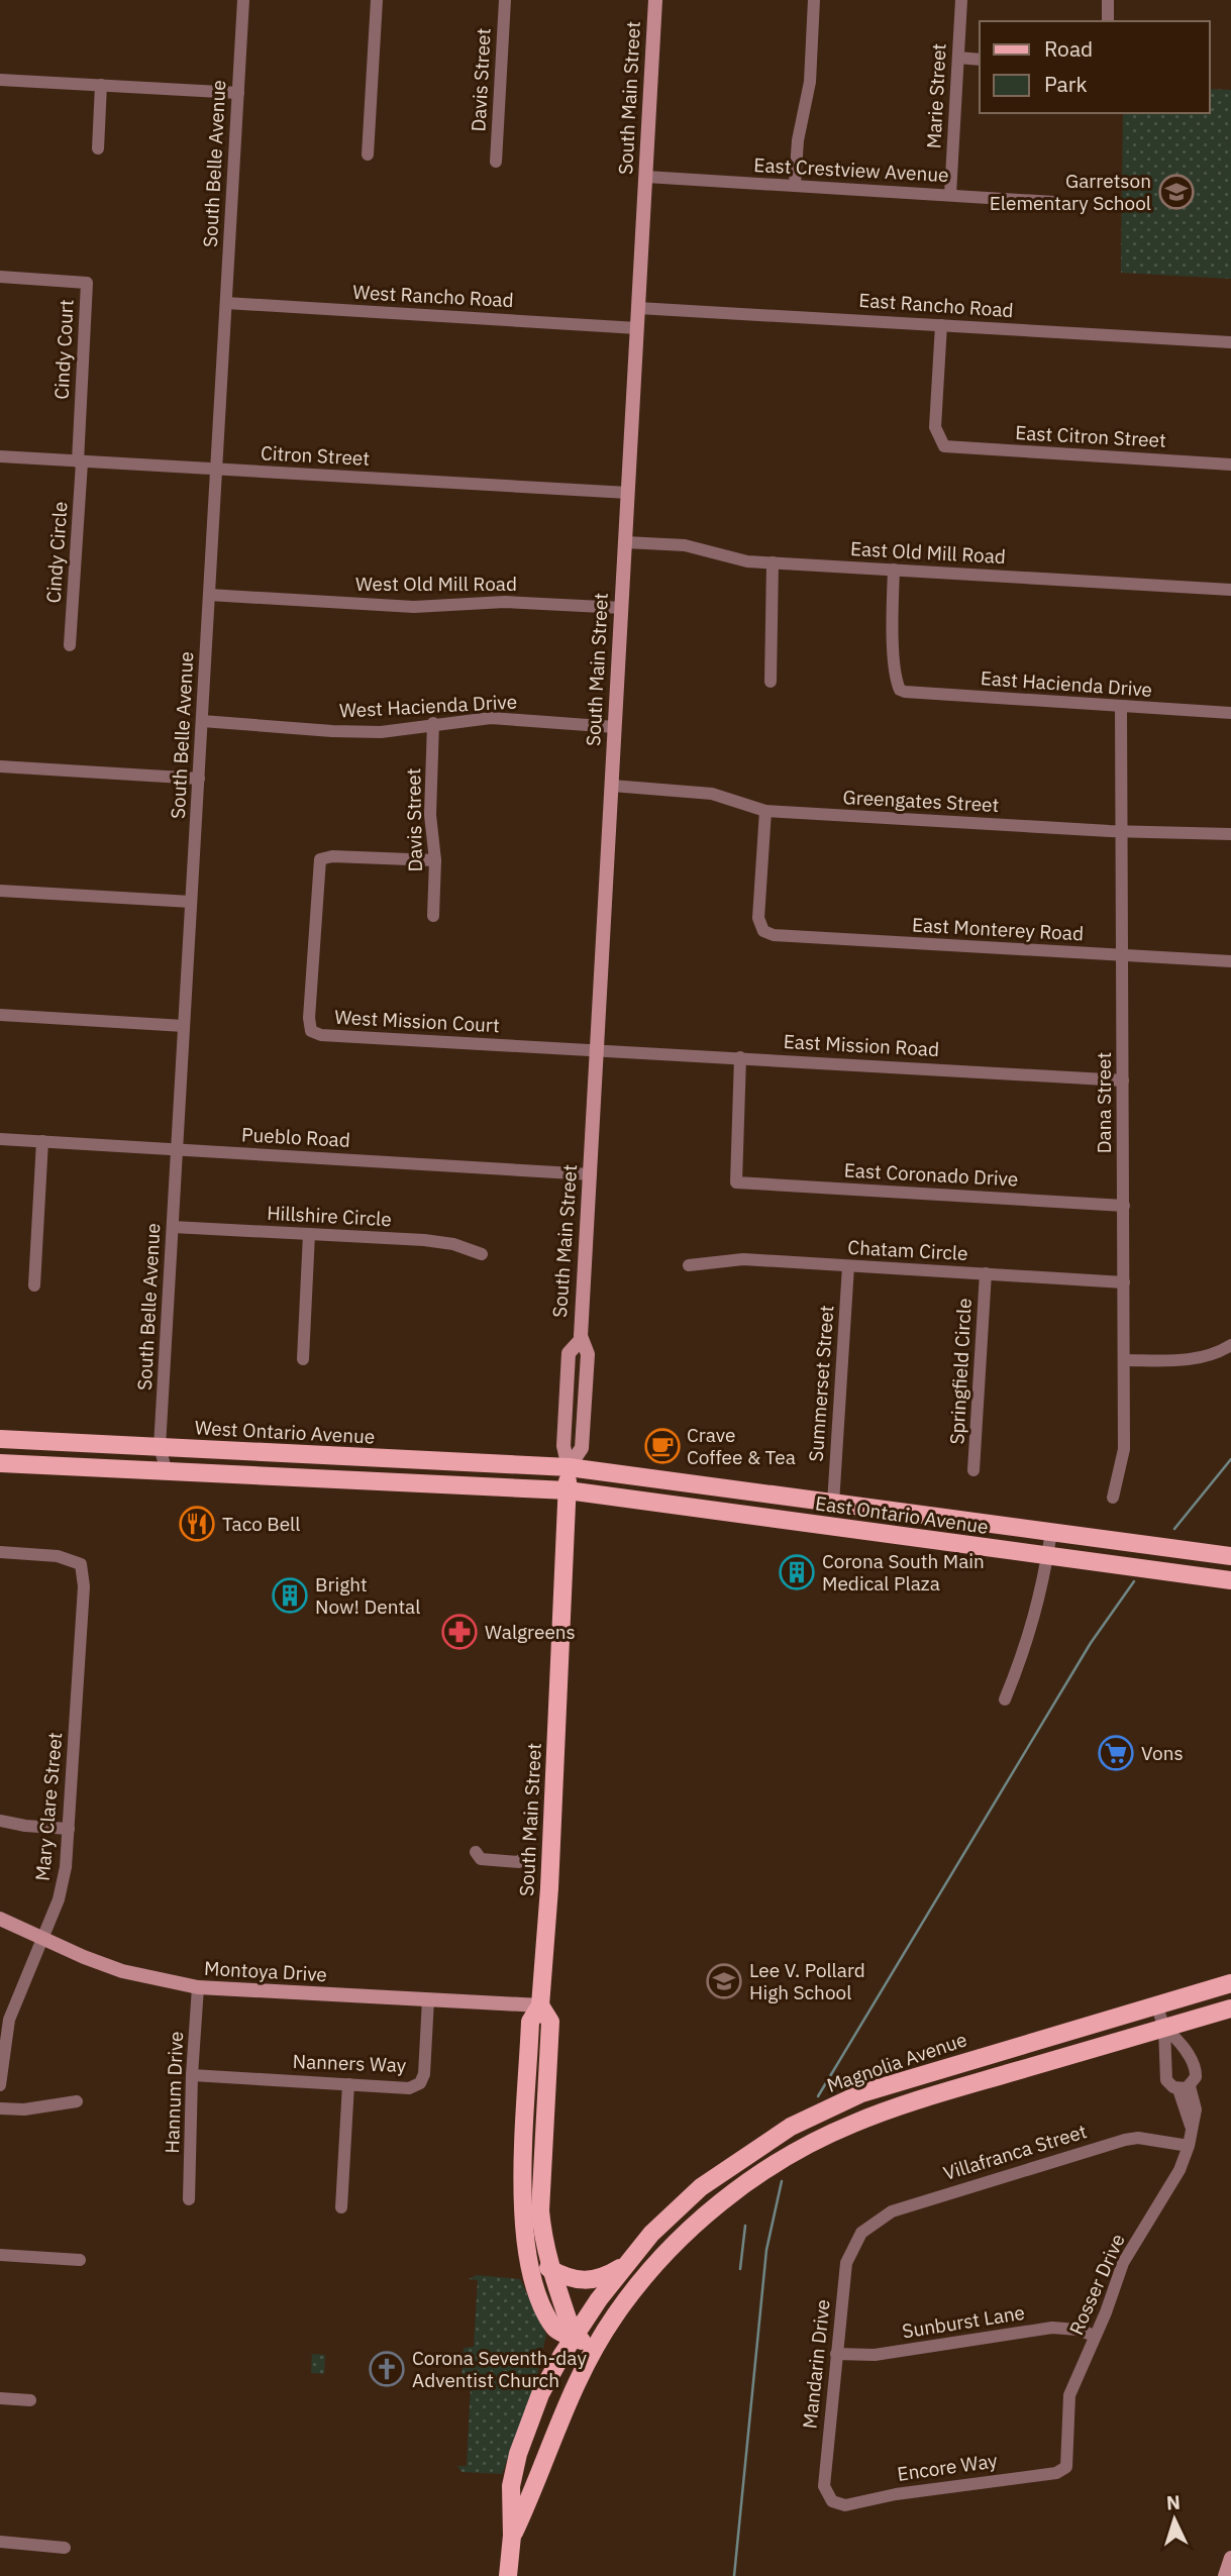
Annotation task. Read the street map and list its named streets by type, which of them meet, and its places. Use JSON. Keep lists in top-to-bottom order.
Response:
{
  "streets": {
    "main road": [
      "South Main Street",
      "West Ontario Avenue",
      "East Ontario Avenue",
      "Montoya Drive",
      "Magnolia Avenue"
    ],
    "street": [
      "Davis Street",
      "Marie Street",
      "South Belle Avenue",
      "East Crestview Avenue",
      "West Rancho Road",
      "East Rancho Road",
      "Cindy Court",
      "East Citron Street",
      "Citron Street",
      "Cindy Circle",
      "East Old Mill Road",
      "West Old Mill Road",
      "East Hacienda Drive",
      "West Hacienda Drive",
      "Greengates Street",
      "East Monterey Road",
      "West Mission Court",
      "East Mission Road",
      "Dana Street",
      "Pueblo Road",
      "East Coronado Drive",
      "Hillshire Circle",
      "Chatam Circle",
      "Springfield Circle",
      "Summerset Street",
      "Mary Clare Street",
      "Nanners Way",
      "Hannum Drive",
      "Villafranca Street",
      "Rosser Drive",
      "Sunburst Lane",
      "Mandarin Drive",
      "Encore Way"
    ]
  },
  "crossings": [
    ["Davis Street", "West Hacienda Drive"],
    ["Davis Street", "West Mission Court"],
    ["Marie Street", "East Crestview Avenue"],
    ["South Main Street", "East Crestview Avenue"],
    ["South Main Street", "West Rancho Road"],
    ["South Main Street", "East Rancho Road"],
    ["South Main Street", "Citron Street"],
    ["South Main Street", "East Old Mill Road"],
    ["South Main Street", "West Old Mill Road"],
    ["South Main Street", "West Hacienda Drive"],
    ["South Main Street", "Greengates Street"],
    ["South Main Street", "West Mission Court"],
    ["South Main Street", "East Mission Road"],
    ["South Main Street", "Pueblo Road"],
    ["South Main Street", "West Ontario Avenue"],
    ["South Main Street", "East Ontario Avenue"],
    ["South Main Street", "Montoya Drive"],
    ["South Main Street", "Magnolia Avenue"],
    ["South Belle Avenue", "West Rancho Road"],
    ["South Belle Avenue", "Citron Street"],
    ["South Belle Avenue", "West Old Mill Road"],
    ["South Belle Avenue", "West Hacienda Drive"],
    ["South Belle Avenue", "Pueblo Road"],
    ["South Belle Avenue", "Hillshire Circle"],
    ["South Belle Avenue", "West Ontario Avenue"],
    ["East Rancho Road", "East Citron Street"],
    ["Cindy Court", "Citron Street"],
    ["Cindy Court", "Cindy Circle"],
    ["Citron Street", "Cindy Circle"],
    ["East Old Mill Road", "East Hacienda Drive"],
    ["East Hacienda Drive", "Dana Street"],
    ["Greengates Street", "East Monterey Road"],
    ["Greengates Street", "Dana Street"],
    ["East Monterey Road", "Dana Street"],
    ["West Mission Court", "East Mission Road"],
    ["East Mission Road", "Dana Street"],
    ["East Mission Road", "East Coronado Drive"],
    ["Dana Street", "East Coronado Drive"],
    ["Dana Street", "Chatam Circle"],
    ["Chatam Circle", "Springfield Circle"],
    ["Chatam Circle", "Summerset Street"],
    ["Summerset Street", "East Ontario Avenue"],
    ["West Ontario Avenue", "East Ontario Avenue"],
    ["Mary Clare Street", "Montoya Drive"],
    ["Montoya Drive", "Nanners Way"],
    ["Montoya Drive", "Hannum Drive"],
    ["Magnolia Avenue", "Rosser Drive"],
    ["Nanners Way", "Hannum Drive"],
    ["Villafranca Street", "Rosser Drive"],
    ["Villafranca Street", "Mandarin Drive"],
    ["Rosser Drive", "Sunburst Lane"],
    ["Rosser Drive", "Encore Way"],
    ["Sunburst Lane", "Mandarin Drive"],
    ["Mandarin Drive", "Encore Way"]
  ],
  "places": {
    "school or university": ["Garretson Elementary School", "Lee V. Pollard High School"],
    "cafe": ["Crave Coffee & Tea"],
    "restaurant": ["Taco Bell"],
    "building": ["Corona South Main Medical Plaza", "Bright Now! Dental"],
    "pharmacy": ["Walgreens"],
    "supermarket": ["Vons"],
    "church": ["Corona Seventh-day Adventist Church"]
  },
  "legend": ["Road", "Park"],
  "north": "top"
}
